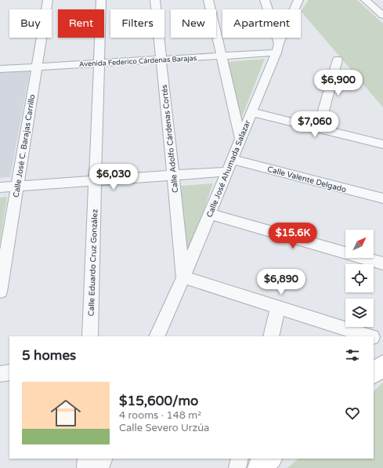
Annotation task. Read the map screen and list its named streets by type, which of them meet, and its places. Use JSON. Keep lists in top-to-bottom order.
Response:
{
  "streets": {
    "street": [
      "Avenida Federico Cárdenas Barajas",
      "Calle Adolfo Cárdenas Cortés",
      "Calle José C. Barajas Carrillo",
      "Calle José Ahumada Salazar",
      "Calle Valente Delgado",
      "Calle Eduardo Cruz González"
    ]
  },
  "crossings": [
    ["Avenida Federico Cárdenas Barajas", "Calle Adolfo Cárdenas Cortés"],
    ["Avenida Federico Cárdenas Barajas", "Calle José C. Barajas Carrillo"],
    ["Avenida Federico Cárdenas Barajas", "Calle José Ahumada Salazar"],
    ["Avenida Federico Cárdenas Barajas", "Calle Eduardo Cruz González"],
    ["Calle Adolfo Cárdenas Cortés", "Calle José Ahumada Salazar"],
    ["Calle José Ahumada Salazar", "Calle Valente Delgado"]
  ],
  "north": "top right",
  "page": {
    "chip": [
      "Buy",
      "Rent",
      "Filters",
      "New",
      "Apartment"
    ],
    "price": [
      "$6,900",
      "$7,060",
      "$6,030",
      "$15.6K",
      "$6,890"
    ],
    "heading": "5 homes",
    "list": [
      {
        "name": "$15,600/mo",
        "note": "4 rooms · 148 m² · Calle Severo Urzúa"
      }
    ]
  }
}
